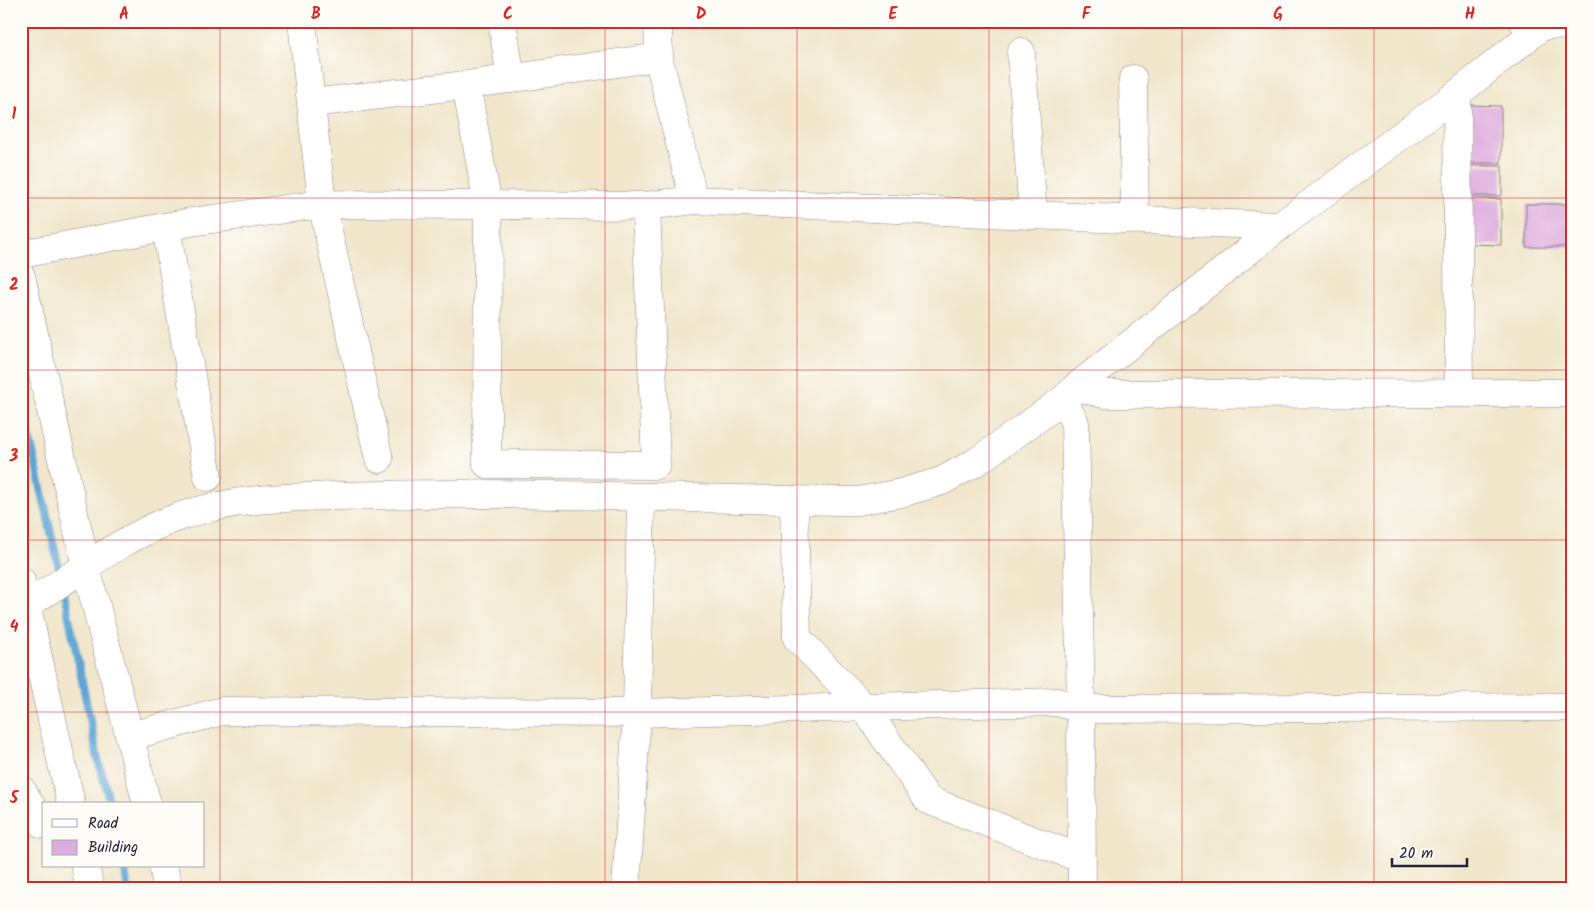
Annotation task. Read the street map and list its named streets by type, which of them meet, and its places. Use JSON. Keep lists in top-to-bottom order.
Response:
{
  "legend": ["Road", "Building"],
  "scale_bar": "20 m",
  "grid": {
    "columns": [
      "A",
      "B",
      "C",
      "D",
      "E",
      "F",
      "G",
      "H"
    ],
    "rows": [
      "1",
      "2",
      "3",
      "4",
      "5"
    ]
  }
}
